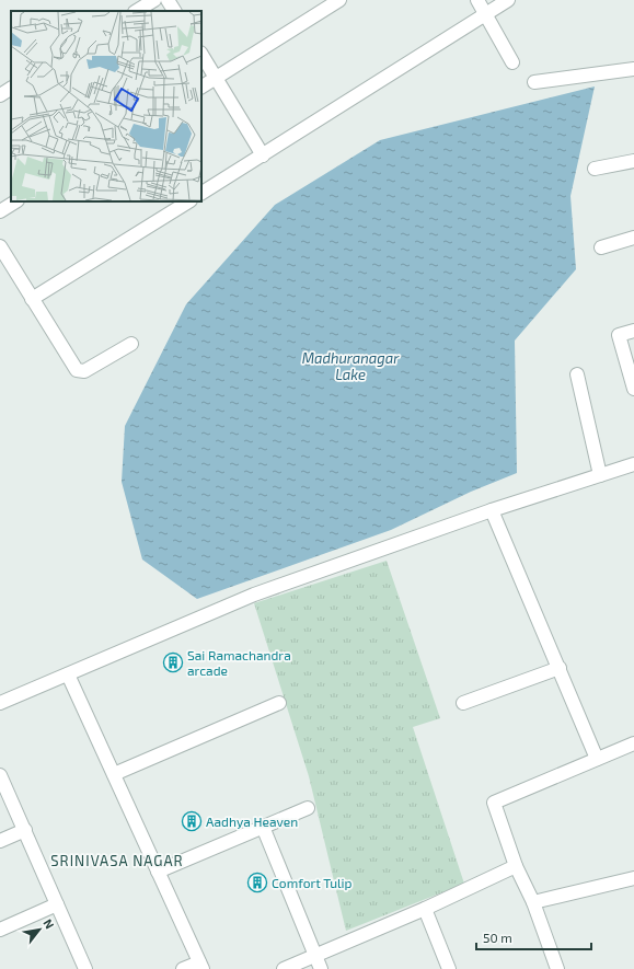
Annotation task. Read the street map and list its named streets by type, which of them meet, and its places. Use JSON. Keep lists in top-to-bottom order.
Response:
{
  "districts": ["SRINIVASA NAGAR"],
  "water": ["Madhuranagar Lake"],
  "places": {
    "building": ["Sai Ramachandra arcade", "Aadhya Heaven", "Comfort Tulip"]
  },
  "scale_bar": "50 m",
  "north": "top right"
}
